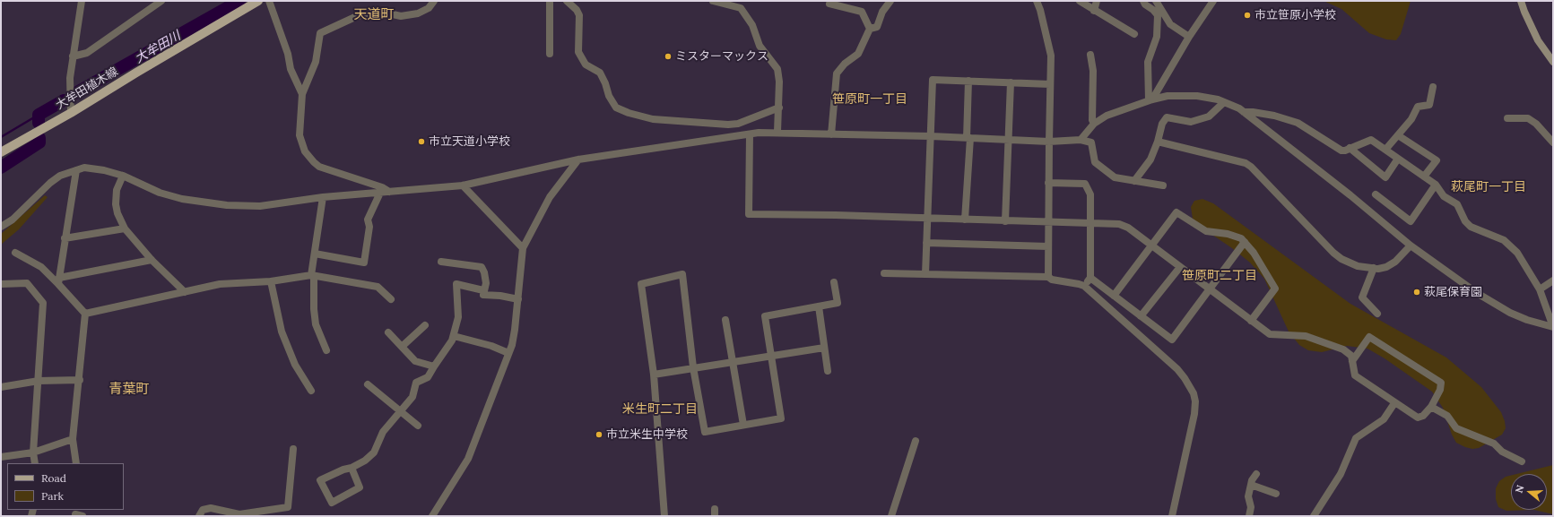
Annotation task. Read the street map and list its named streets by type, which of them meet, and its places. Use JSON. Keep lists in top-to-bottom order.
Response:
{
  "streets": {
    "main road": ["大牟田植木線"]
  },
  "districts": [
    "天道町",
    "笹原町一丁目",
    "萩尾町一丁目",
    "笹原町二丁目",
    "青葉町",
    "米生町二丁目"
  ],
  "water": ["大牟田川"],
  "places": [
    "市立笹原小学校",
    "ミスターマックス",
    "市立天道小学校",
    "萩尾保育園",
    "市立米生中学校"
  ],
  "legend": ["Road", "Park"],
  "north": "left"
}
